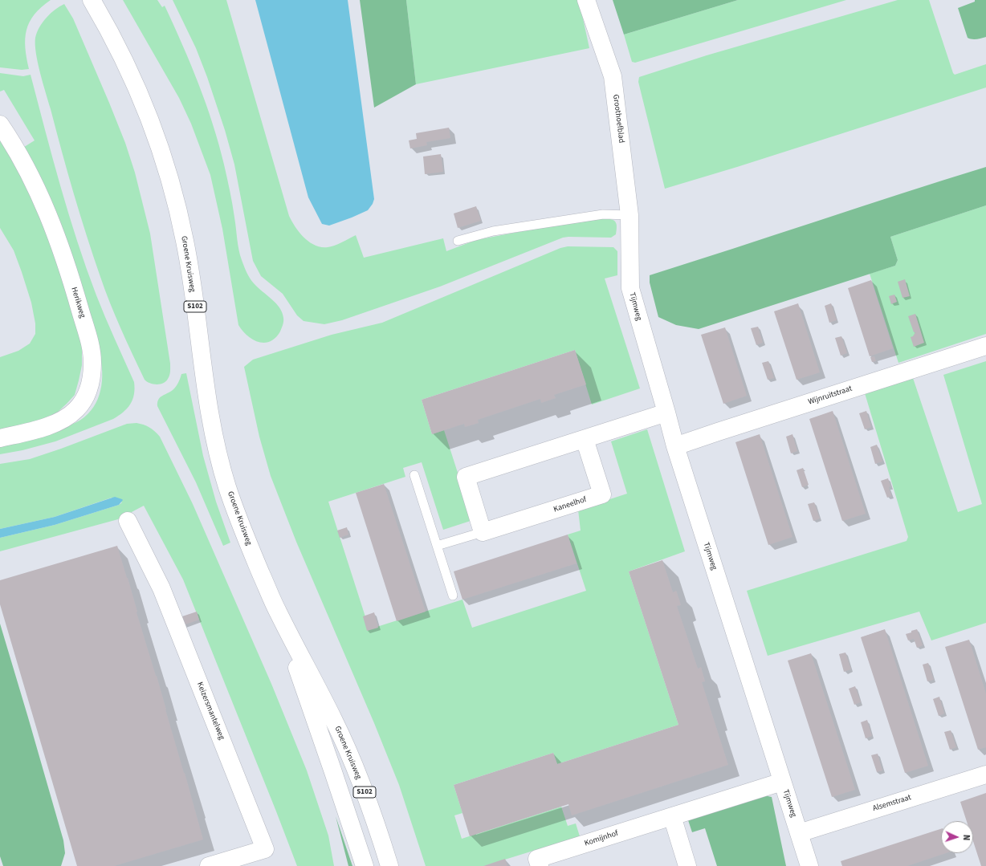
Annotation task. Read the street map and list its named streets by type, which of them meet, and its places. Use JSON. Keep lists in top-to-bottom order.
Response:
{
  "streets": {
    "street": [
      "Groothoefblad",
      "Groene Kruisweg",
      "Herikweg",
      "S102",
      "Tijmweg",
      "Wijnruitstraat",
      "Kaneelhof",
      "Keizersmantelweg",
      "Alsemstraat",
      "Komijnhof"
    ]
  },
  "crossings": [
    ["Groothoefblad", "Tijmweg"],
    ["Tijmweg", "Wijnruitstraat"],
    ["Tijmweg", "Alsemstraat"],
    ["Tijmweg", "Komijnhof"]
  ],
  "north": "right"
}
